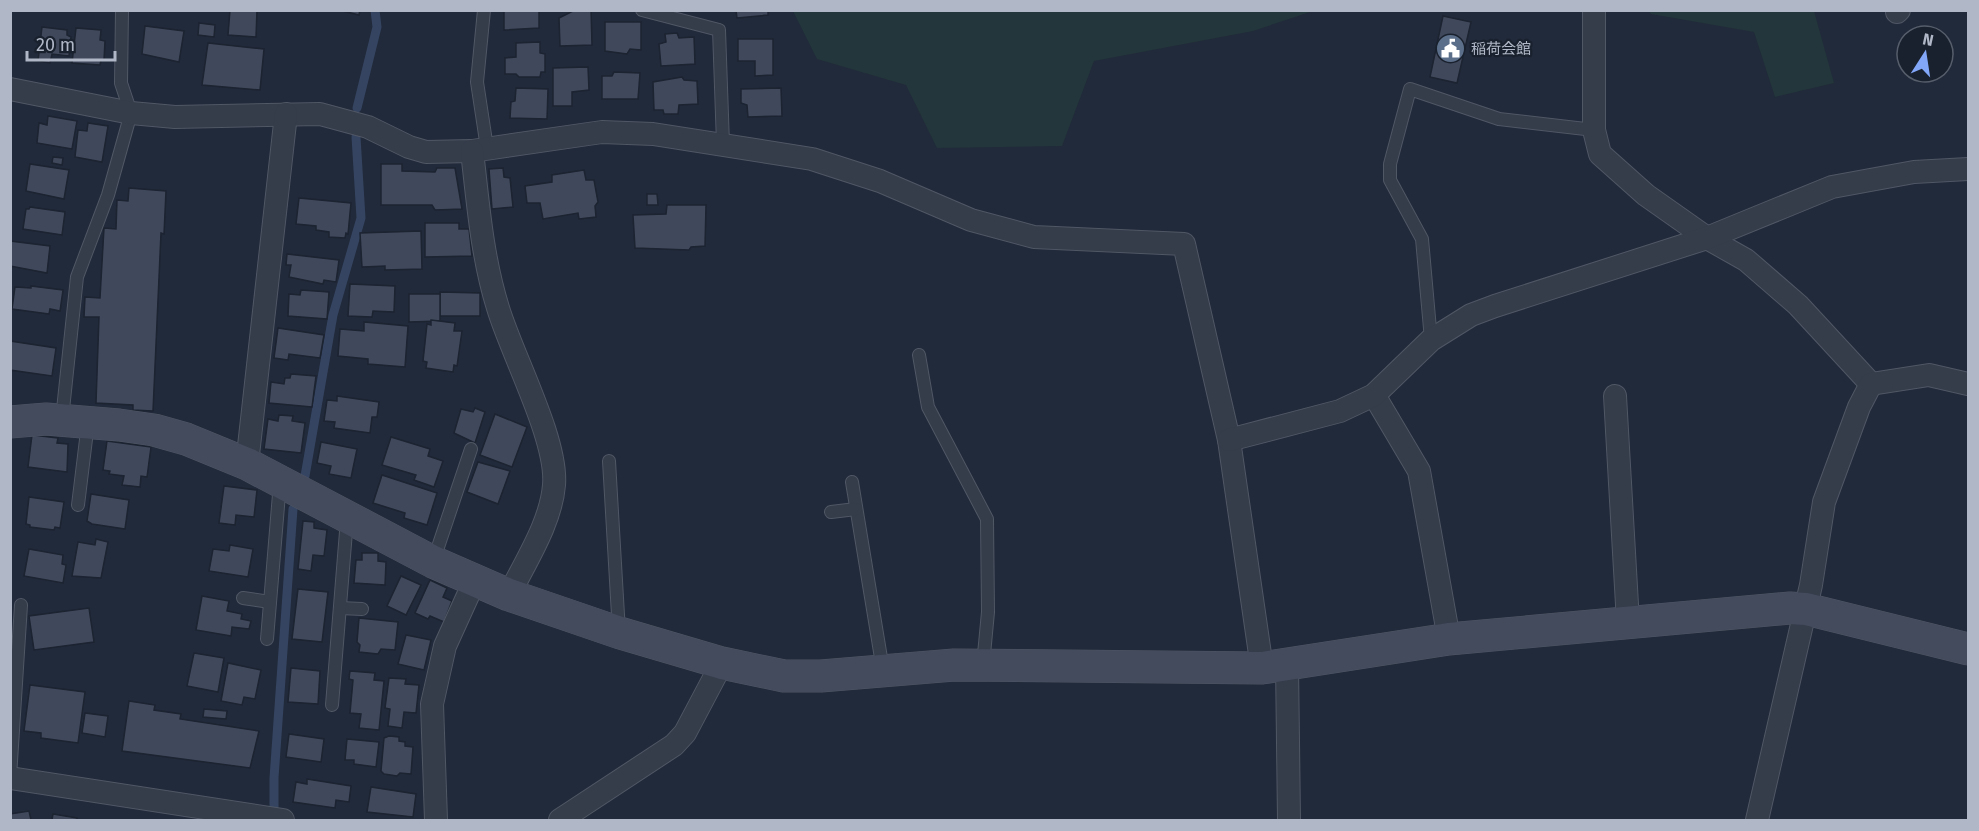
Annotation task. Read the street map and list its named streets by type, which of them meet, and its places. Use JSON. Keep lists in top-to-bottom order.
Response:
{
  "places": {
    "public building": ["稲荷会館"]
  },
  "scale_bar": "20 m",
  "north": "top"
}
